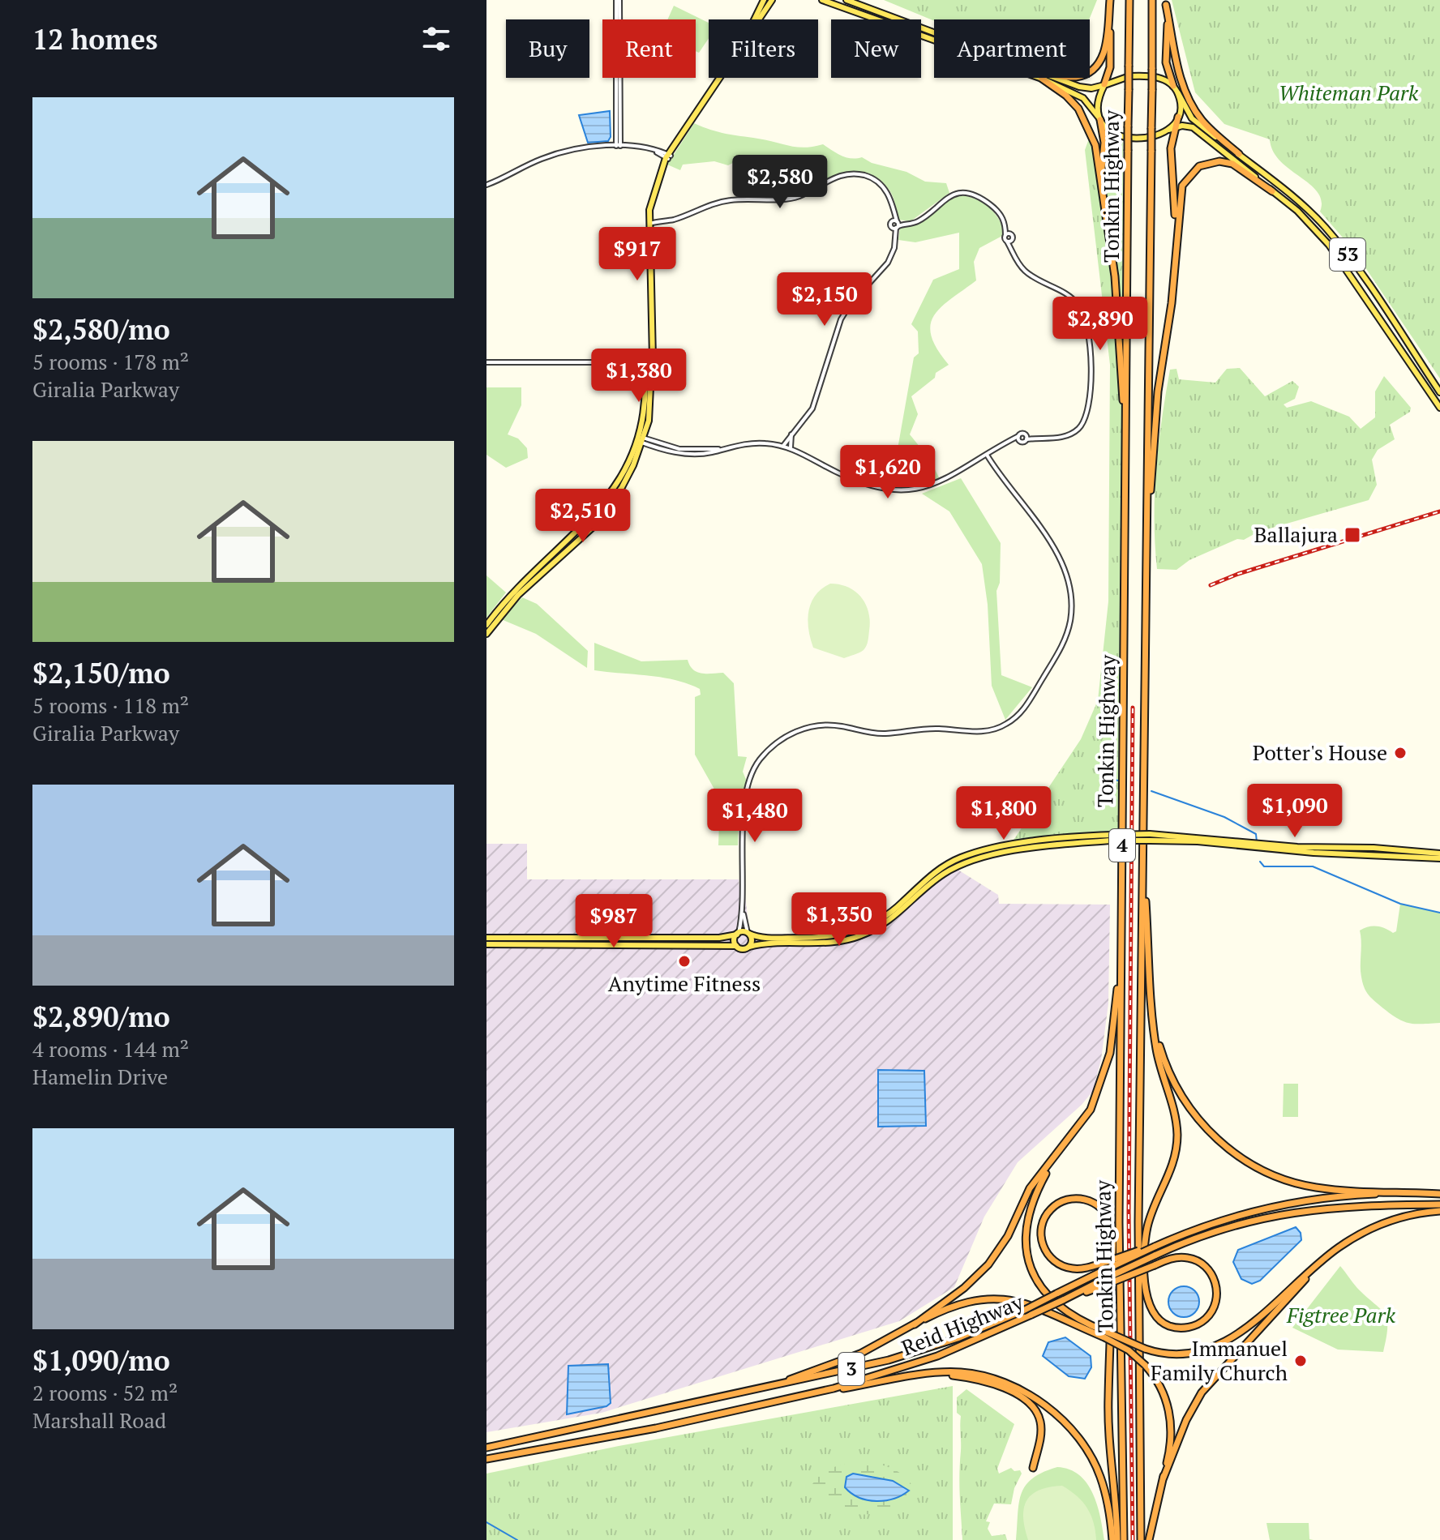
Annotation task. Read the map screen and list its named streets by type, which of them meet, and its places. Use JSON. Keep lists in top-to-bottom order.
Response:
{
  "streets": {
    "highway": [
      "Tonkin Highway",
      "4",
      "Reid Highway",
      "3"
    ],
    "main road": ["53"]
  },
  "crossings": [
    ["Reid Highway", "3"]
  ],
  "parks": ["Whiteman Park", "Figtree Park"],
  "places": {
    "transit": ["Ballajura"],
    "other": ["Potter's House", "Anytime Fitness", "Immanuel Family Church"]
  },
  "page": {
    "heading": "12 homes",
    "chip": [
      "Buy",
      "Rent",
      "Filters",
      "New",
      "Apartment"
    ],
    "list": [
      {
        "name": "$2,580/mo",
        "note": "5 rooms · 178 m² · Giralia Parkway"
      },
      {
        "name": "$2,150/mo",
        "note": "5 rooms · 118 m² · Giralia Parkway"
      },
      {
        "name": "$2,890/mo",
        "note": "4 rooms · 144 m² · Hamelin Drive"
      },
      {
        "name": "$1,090/mo",
        "note": "2 rooms · 52 m² · Marshall Road"
      }
    ],
    "price": [
      "$2,580",
      "$917",
      "$2,150",
      "$2,890",
      "$1,380",
      "$1,620",
      "$2,510",
      "$1,090",
      "$1,800",
      "$1,480",
      "$1,350",
      "$987"
    ]
  }
}
